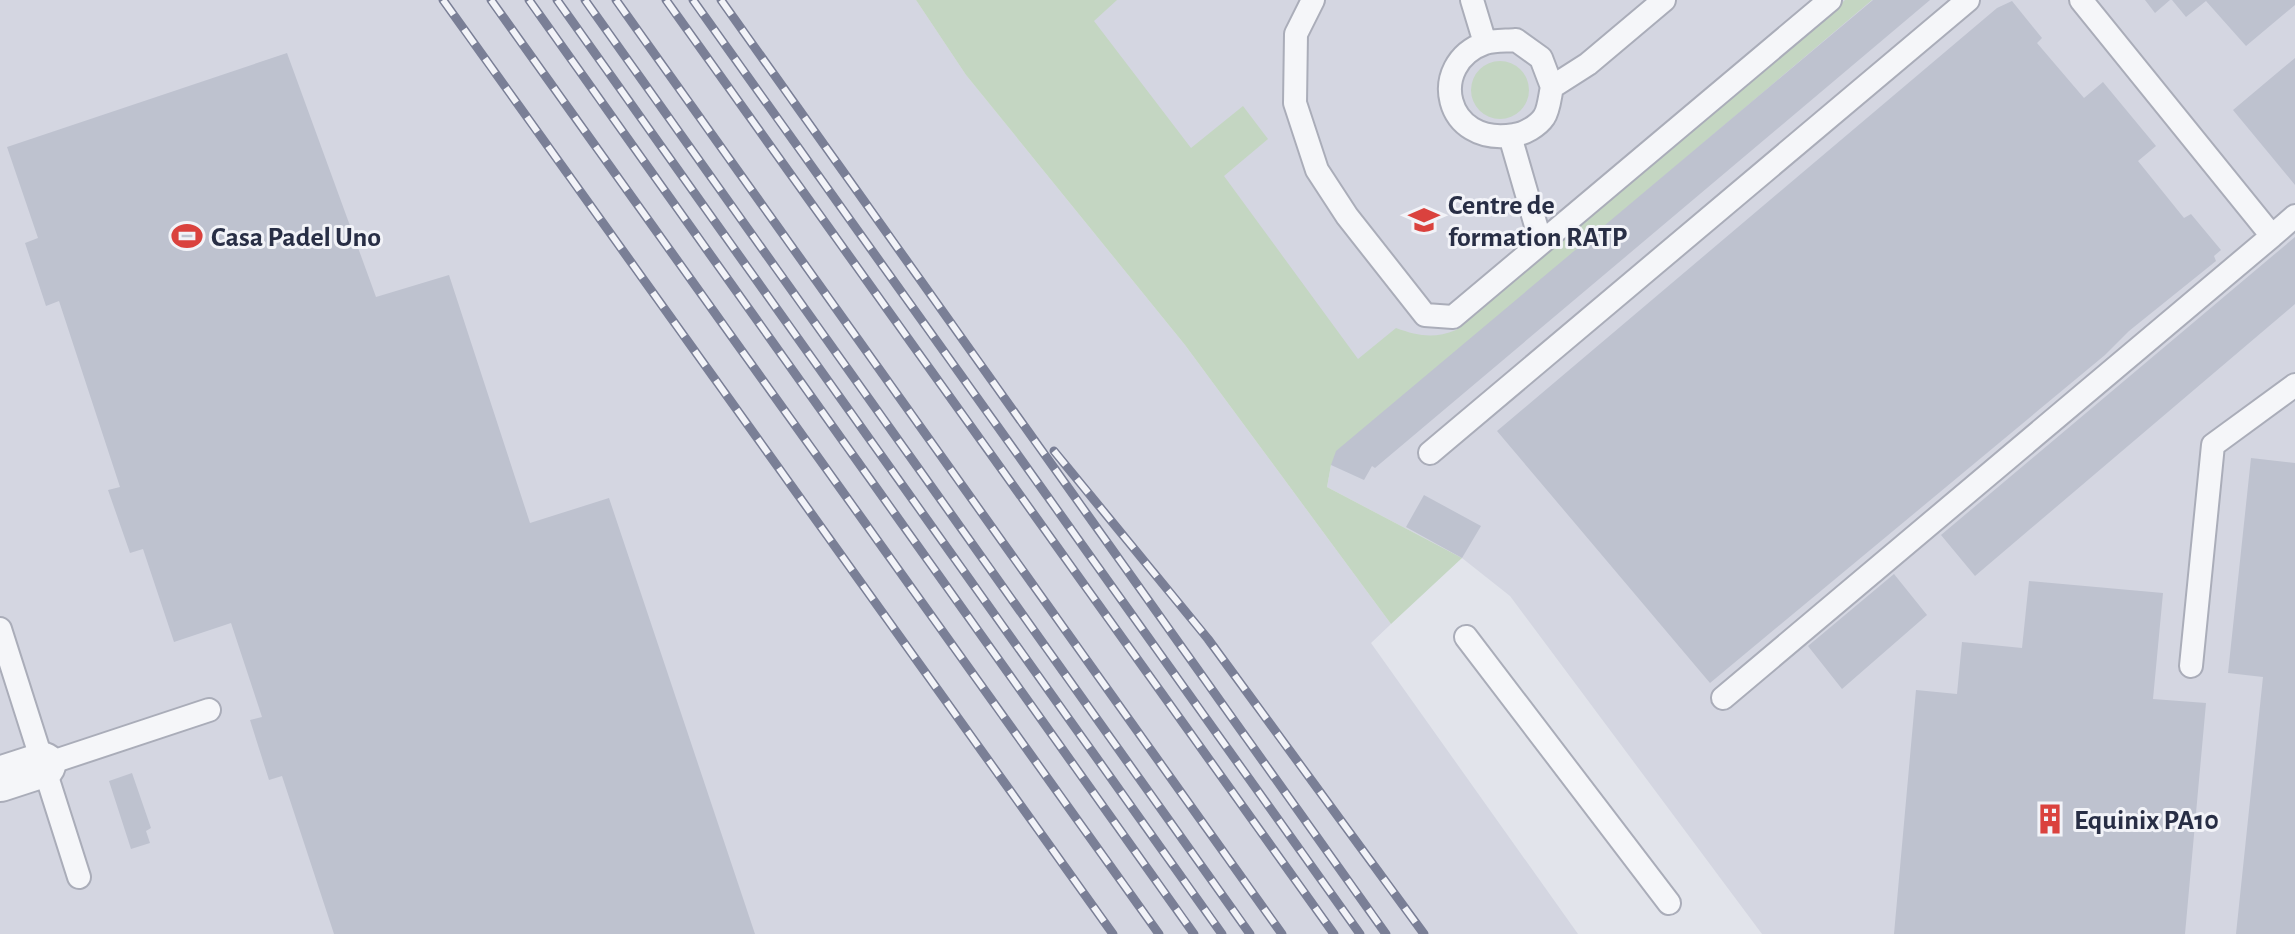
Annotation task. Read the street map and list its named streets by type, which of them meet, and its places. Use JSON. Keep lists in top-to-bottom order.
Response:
{
  "places": {
    "school or university": ["Centre de formation RATP"],
    "sports": ["Casa Padel Uno"],
    "building": ["Equinix PA10"]
  }
}
